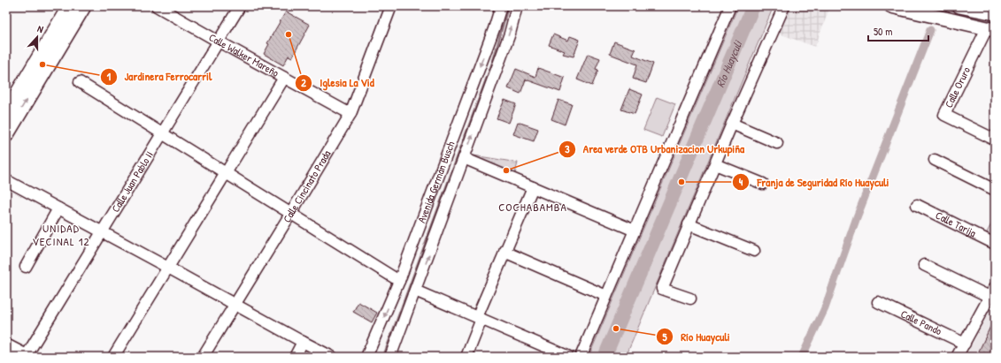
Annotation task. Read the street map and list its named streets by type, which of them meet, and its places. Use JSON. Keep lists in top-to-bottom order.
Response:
{
  "streets": {
    "street": [
      "Calle Walker Mareño",
      "Calle Oruro",
      "Calle Juan Pablo II",
      "Avenida Germán Busch",
      "Calle Cincinato Prada",
      "Calle Tarija",
      "Calle Pando"
    ]
  },
  "crossings": [
    ["Calle Walker Mareño", "Calle Juan Pablo II"],
    ["Calle Walker Mareño", "Calle Cincinato Prada"]
  ],
  "districts": ["COCHABAMBA", "UNIDAD VECINAL 12"],
  "water": ["Río Huayculi"],
  "places": [
    "Iglesia La Vid",
    "Jardinera Ferrocarril",
    "Area verde OTB Urbanizacion Urkupiña",
    "Franja de Seguridad Río Huayculi",
    "Río Huayculi"
  ],
  "scale_bar": "50 m",
  "north": "top"
}
